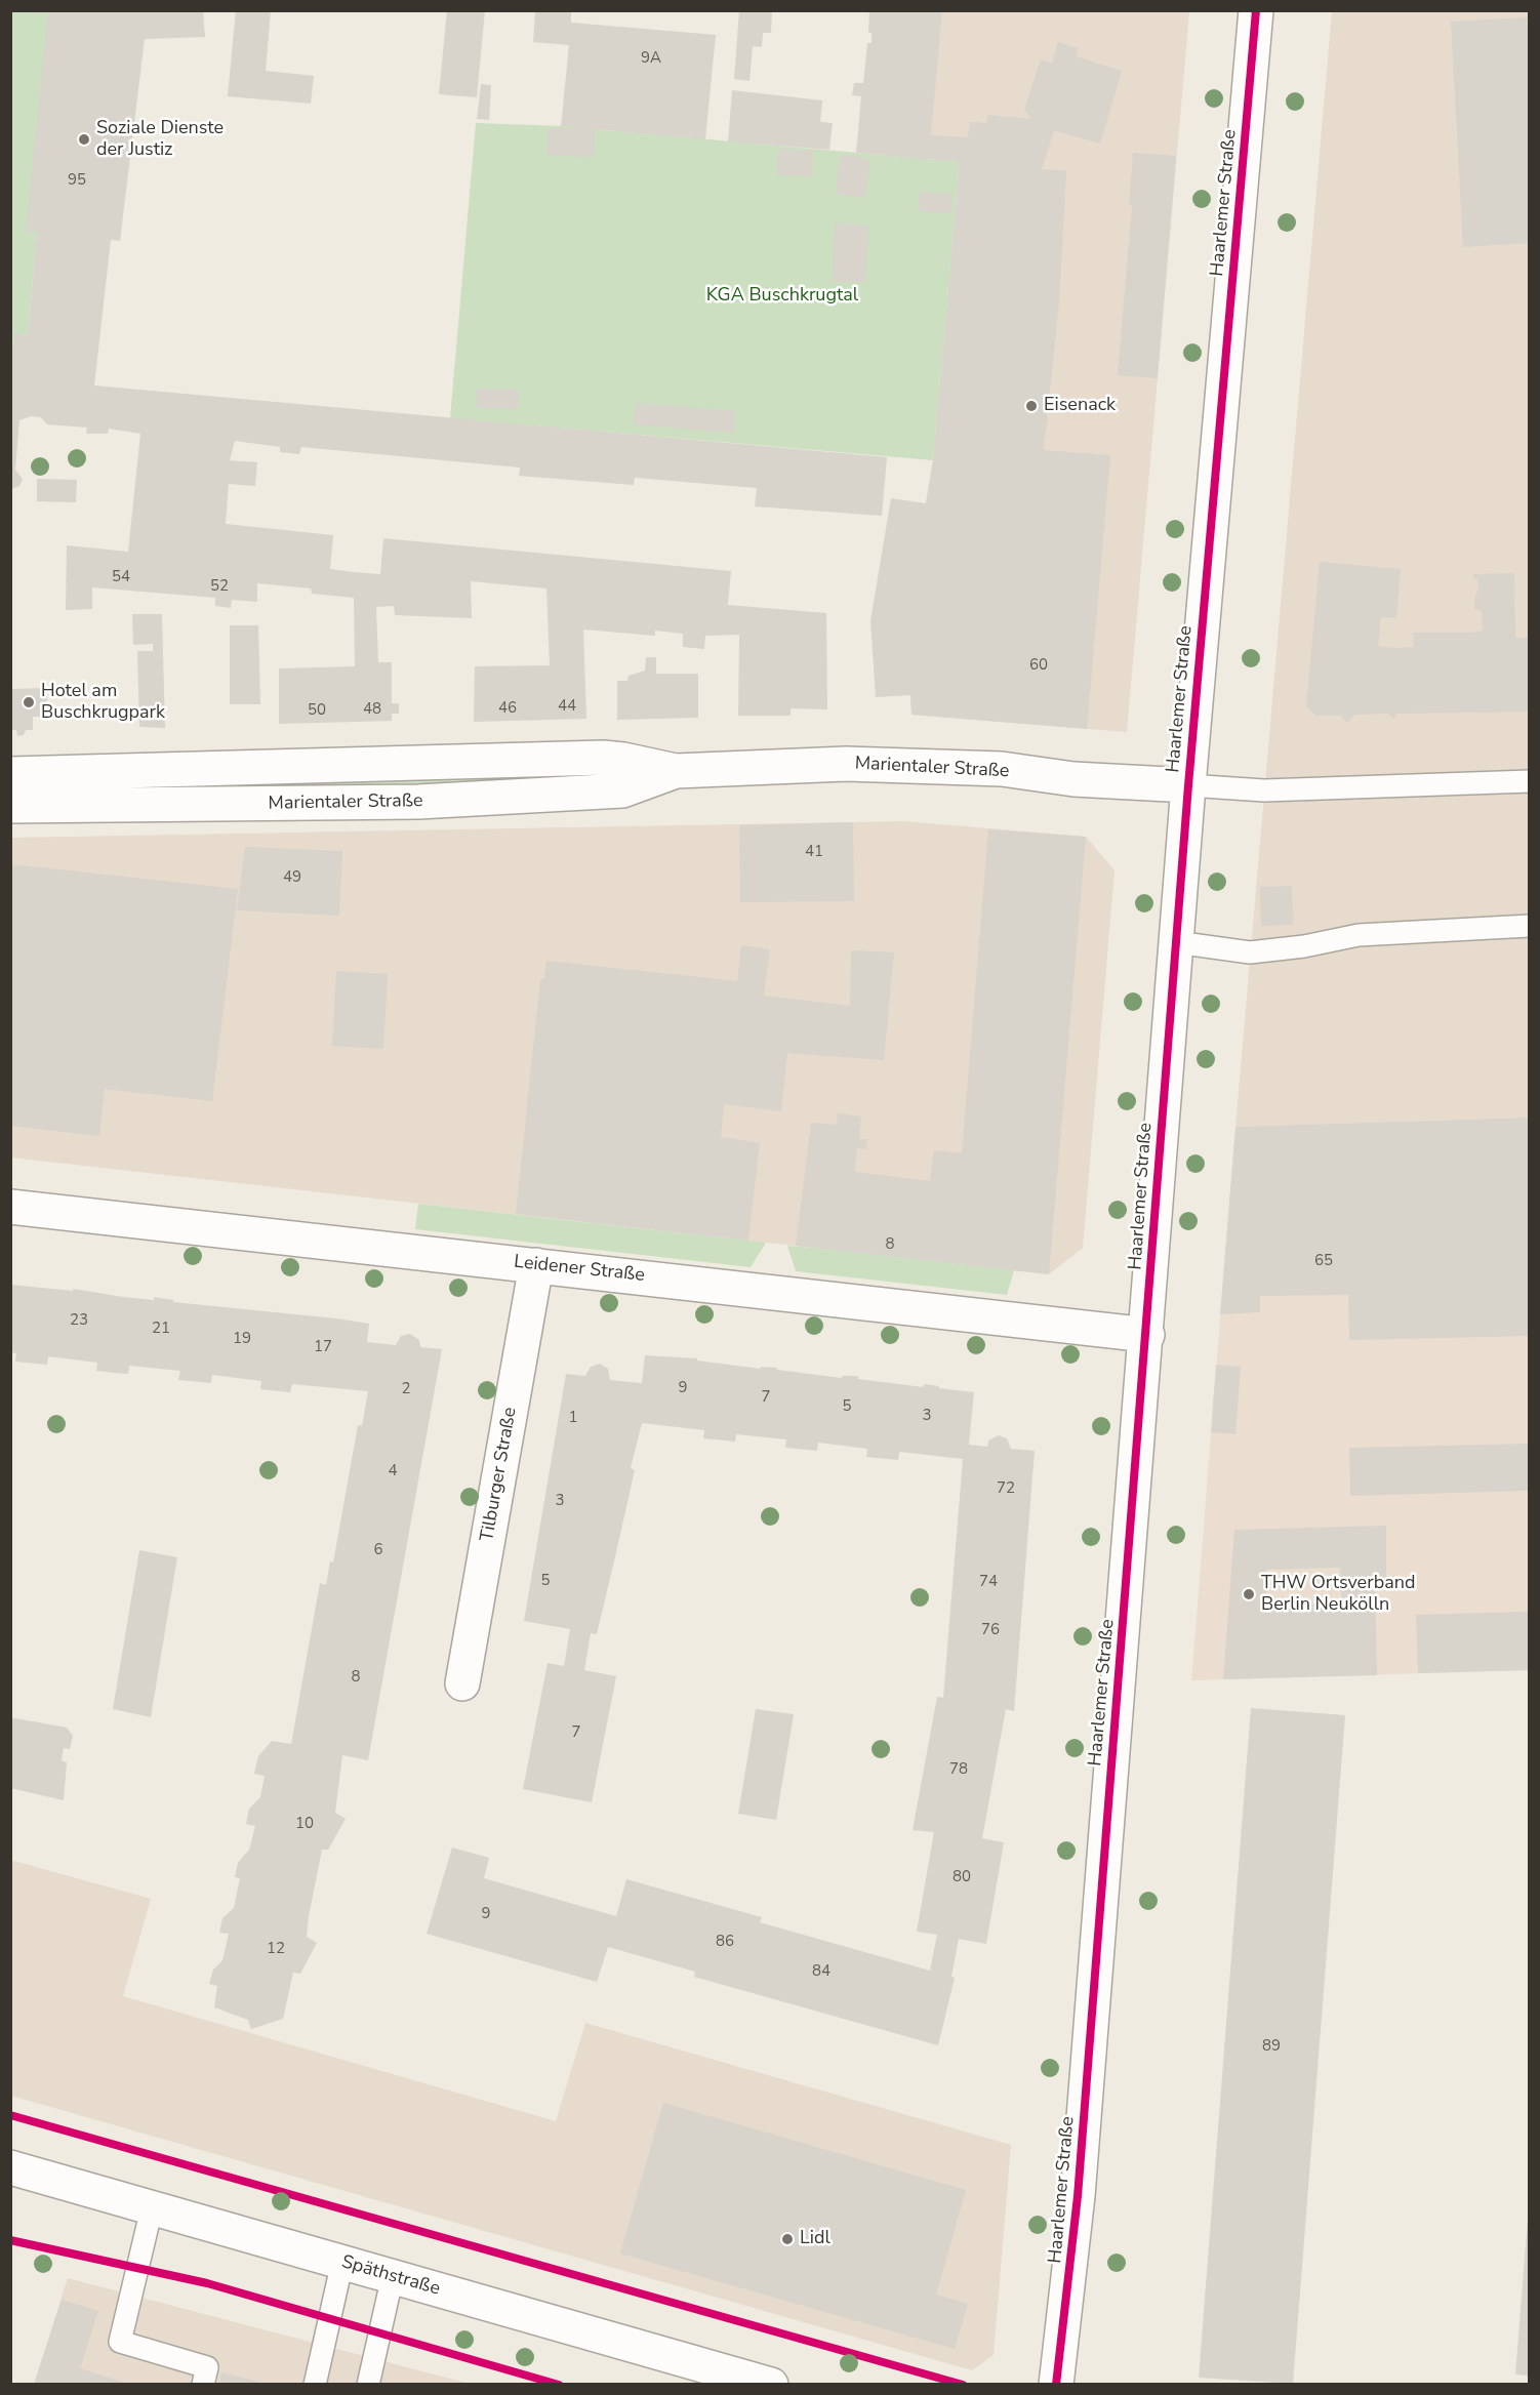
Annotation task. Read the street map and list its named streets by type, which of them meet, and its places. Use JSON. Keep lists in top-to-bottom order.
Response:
{
  "streets": {
    "street": [
      "Haarlemer Straße",
      "Marientaler Straße",
      "Leidener Straße",
      "Tilburger Straße",
      "Späthstraße"
    ]
  },
  "crossings": [
    ["Haarlemer Straße", "Marientaler Straße"],
    ["Haarlemer Straße", "Leidener Straße"],
    ["Leidener Straße", "Tilburger Straße"]
  ],
  "parks": ["KGA Buschkrugtal"],
  "places": [
    "Soziale Dienste der Justiz",
    "Eisenack",
    "Hotel am Buschkrugpark",
    "THW Ortsverband Berlin Neukölln",
    "Lidl"
  ],
  "house_numbers": [
    "9A",
    "95",
    "54",
    "52",
    "60",
    "44",
    "46",
    "48",
    "50",
    "41",
    "49",
    "8",
    "65",
    "23",
    "21",
    "19",
    "17",
    "9",
    "2",
    "7",
    "5",
    "3",
    "1",
    "4",
    "72",
    "3",
    "6",
    "5",
    "74",
    "76",
    "8",
    "7",
    "78",
    "10",
    "80",
    "9",
    "86",
    "12",
    "84",
    "89"
  ]
}
